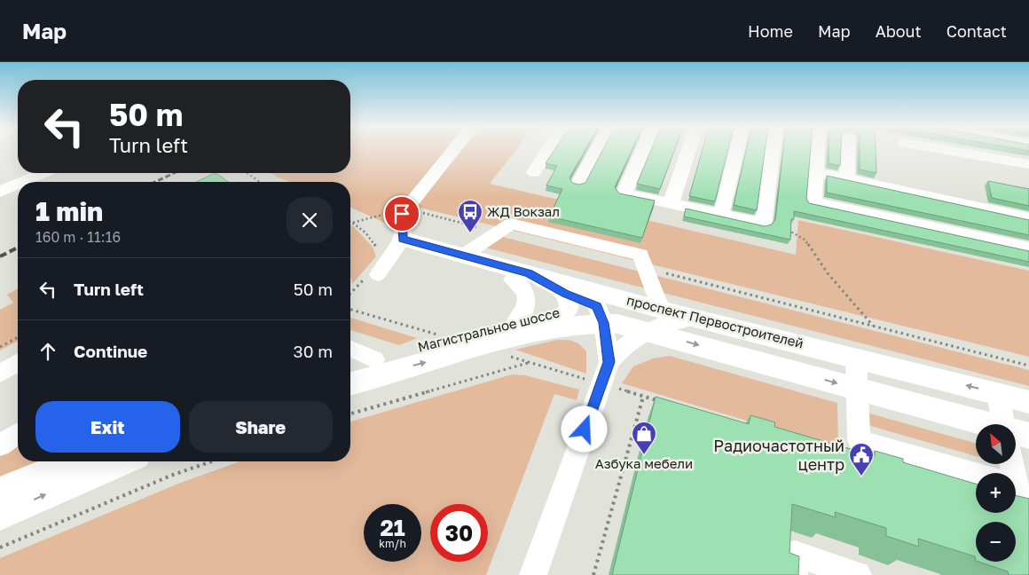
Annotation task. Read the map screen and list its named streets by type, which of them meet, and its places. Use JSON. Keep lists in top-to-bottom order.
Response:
{
  "streets": {
    "main road": ["проспект Первостроителей", "Магистральное шоссе"]
  },
  "crossings": [
    ["проспект Первостроителей", "Магистральное шоссе"]
  ],
  "places": {
    "bus stop": ["ЖД Вокзал"],
    "shop": ["Азбука мебели"],
    "public building": ["Радиочастотный центр"]
  },
  "north": "top left",
  "page": {
    "header": "Map",
    "nav": [
      "Home",
      "Map",
      "About",
      "Contact"
    ],
    "turn": ["50 m", "Turn left"],
    "heading": ["1 min", "160 m · 11:16"],
    "list": [
      {
        "name": "Turn left",
        "value": "50 m"
      },
      {
        "name": "Continue",
        "value": "30 m"
      }
    ],
    "buttons": ["Exit", "Share"],
    "map_buttons": ["+", "−"],
    "speed": "21 km/h",
    "limit": "30"
  }
}
